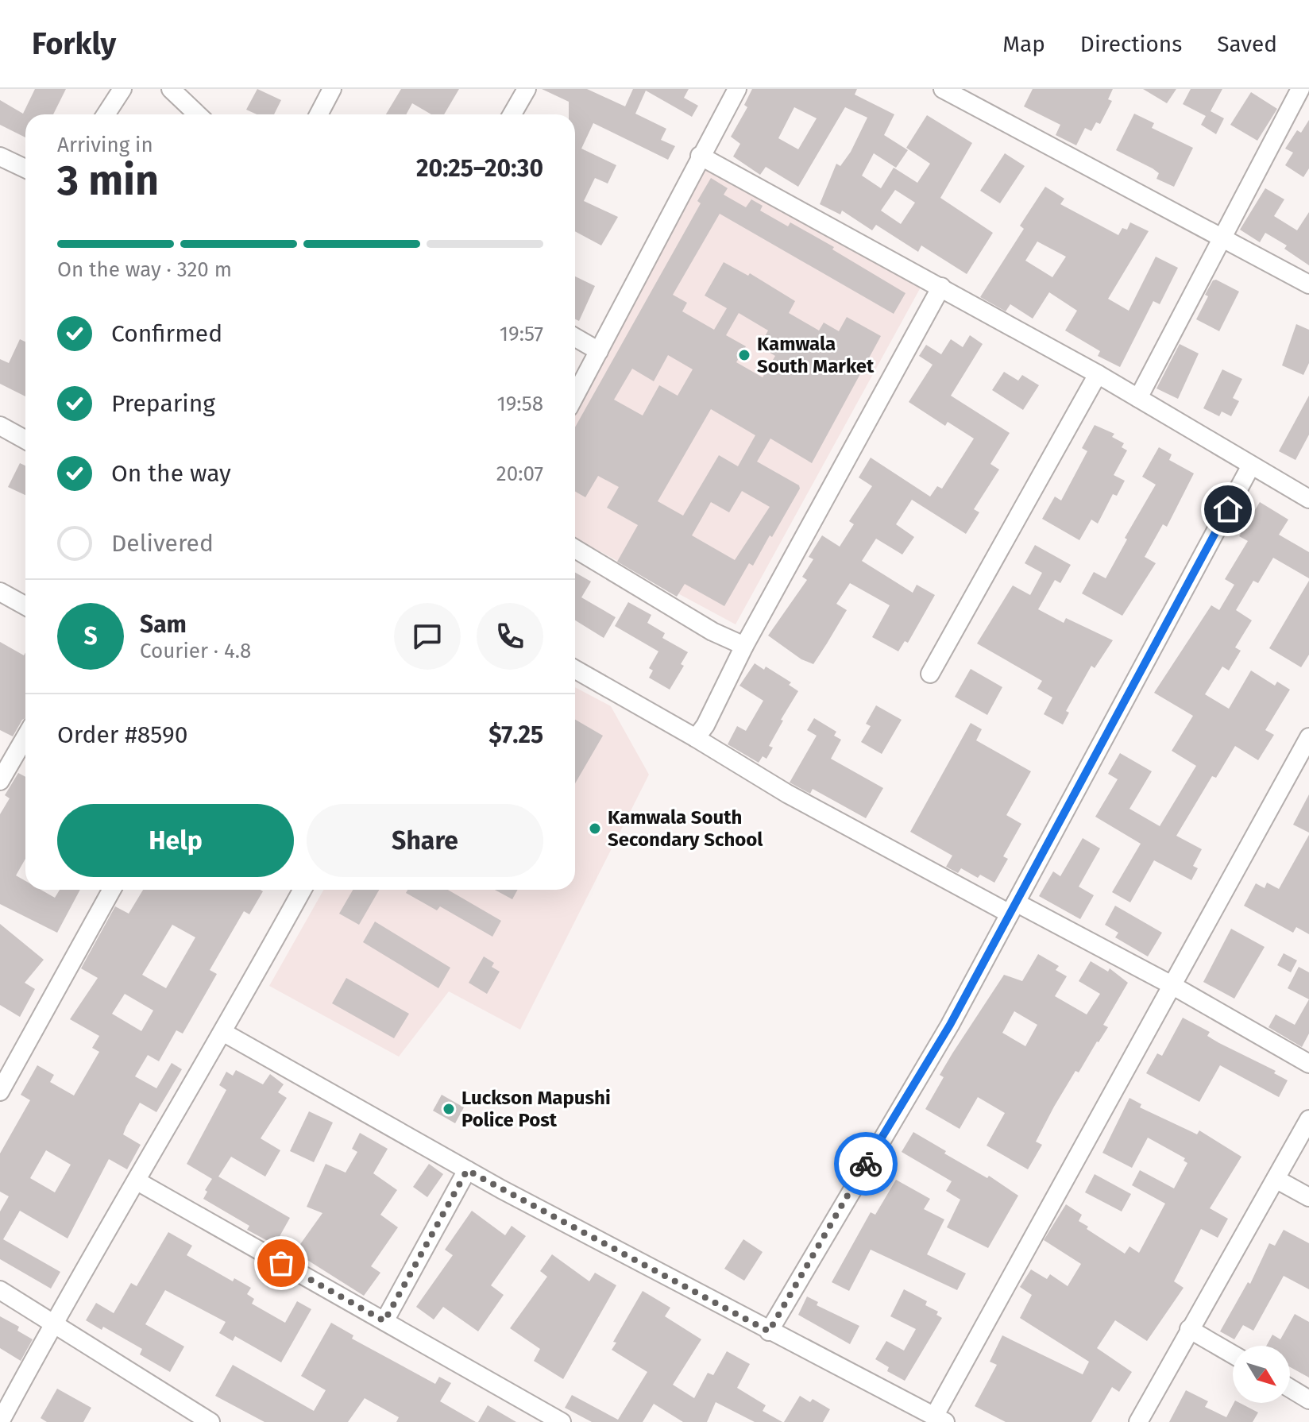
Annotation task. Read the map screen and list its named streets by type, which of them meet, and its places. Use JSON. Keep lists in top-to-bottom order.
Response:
{
  "places": ["Kamwala South Market", "Kamwala South Secondary School", "Luckson Mapushi Police Post"],
  "north": "bottom right",
  "page": {
    "header": "Forkly",
    "nav": ["Map", "Directions", "Saved"],
    "heading": ["3 min", "Arriving in", "20:25–20:30"],
    "panel": [
      "Sam",
      "Courier · 4.8",
      "Order #8590",
      "$7.25"
    ],
    "bar": "On the way · 320 m",
    "list": [
      ["Confirmed", "19:57"],
      ["Preparing", "19:58"],
      ["On the way", "20:07"],
      "Delivered"
    ],
    "round": "S",
    "buttons": ["Help", "Share"]
  }
}
